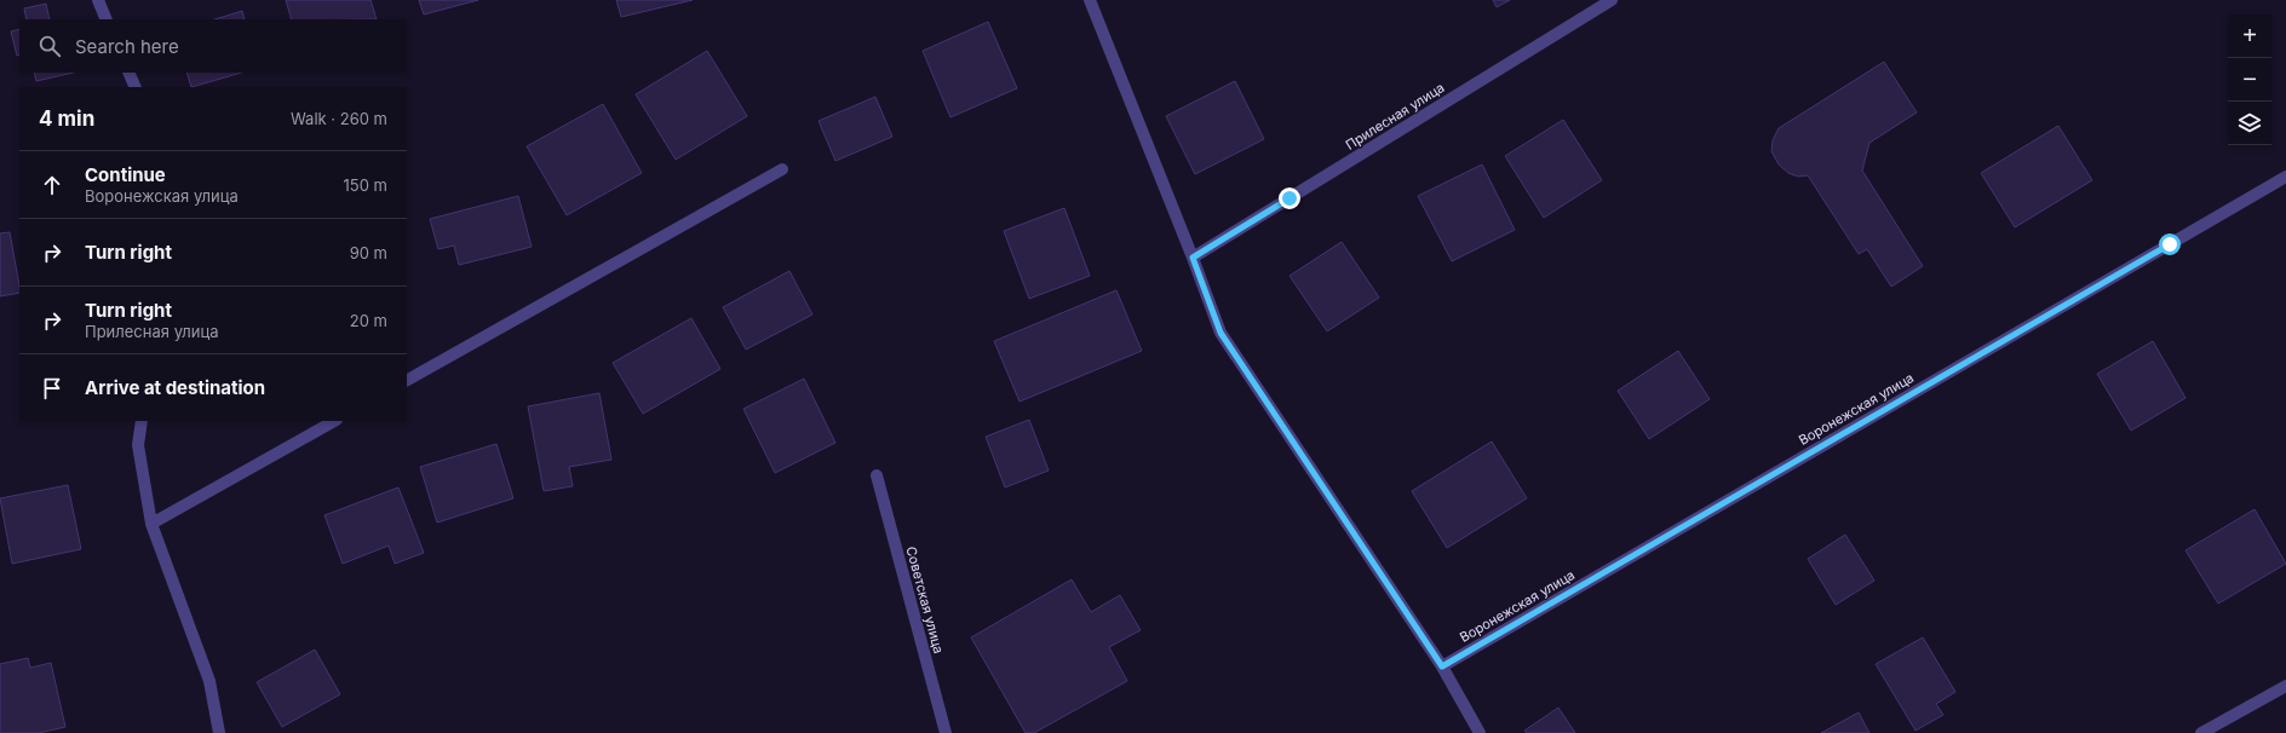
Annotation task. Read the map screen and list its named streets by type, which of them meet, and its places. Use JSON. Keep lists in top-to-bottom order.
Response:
{
  "streets": {
    "street": ["Прилесная улица", "Воронежская улица", "Советская улица"]
  },
  "page": {
    "map_buttons": ["+", "−"],
    "search": "Search here",
    "heading": ["4 min", "Walk · 260 m"],
    "list": [
      ["Continue", "Воронежская улица", "150 m"],
      ["Turn right", "90 m"],
      ["Turn right", "Прилесная улица", "20 m"],
      "Arrive at destination"
    ]
  }
}
